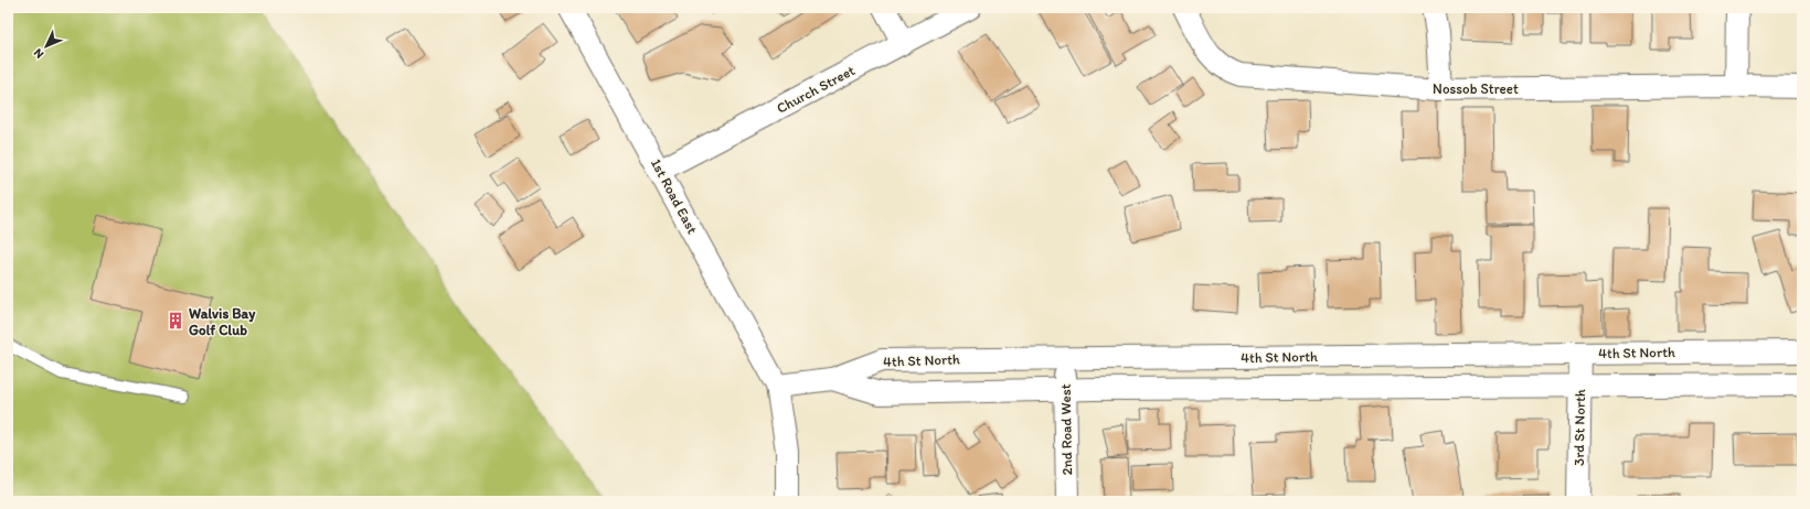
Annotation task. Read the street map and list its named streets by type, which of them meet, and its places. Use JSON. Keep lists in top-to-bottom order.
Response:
{
  "streets": {
    "street": [
      "Nossob Street",
      "Church Street",
      "1st Road East",
      "4th St North",
      "3rd St North",
      "2nd Road West"
    ]
  },
  "crossings": [
    ["Church Street", "1st Road East"],
    ["4th St North", "3rd St North"],
    ["4th St North", "2nd Road West"]
  ],
  "places": {
    "building": ["Walvis Bay Golf Club"]
  },
  "north": "bottom left"
}
